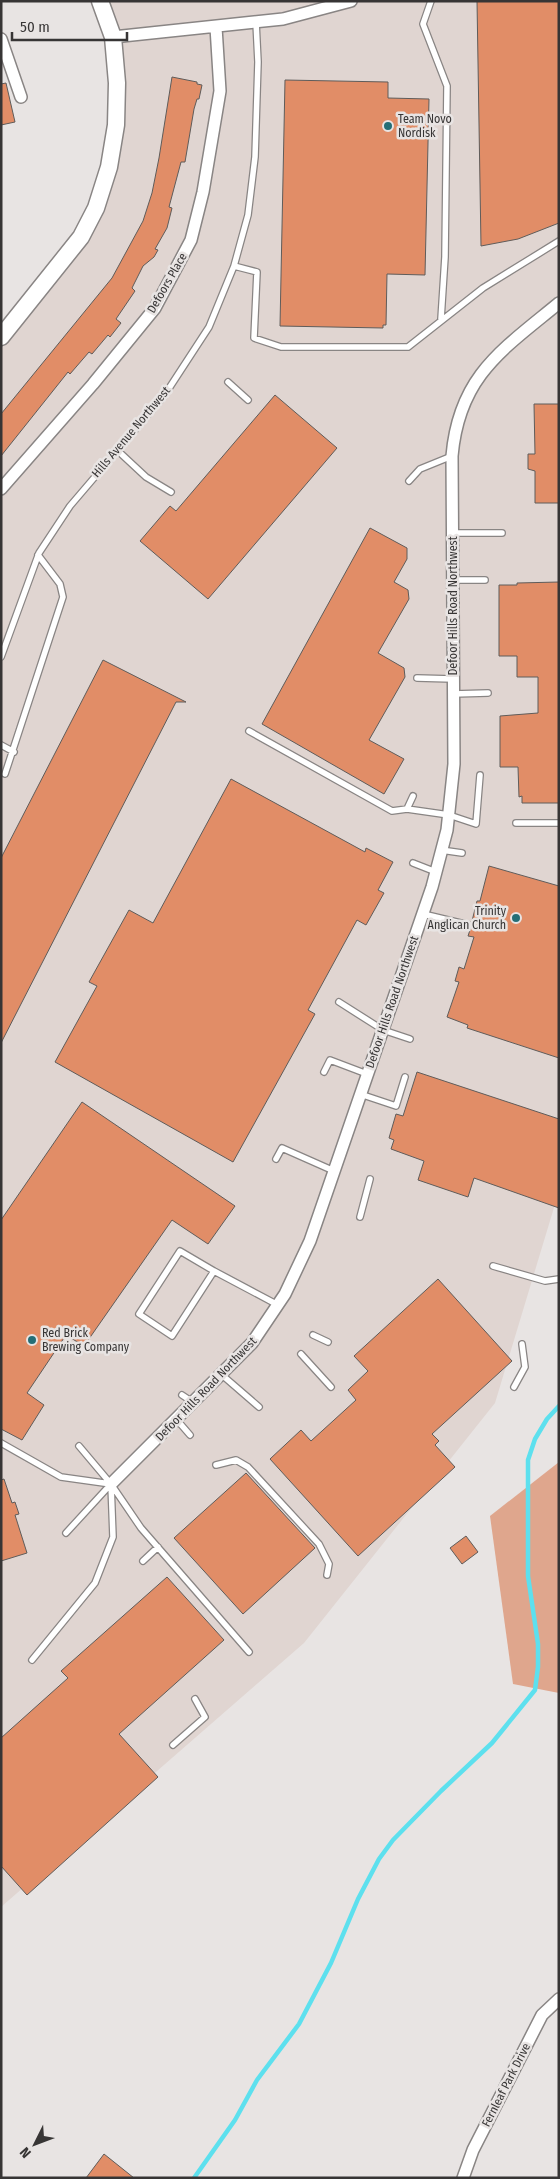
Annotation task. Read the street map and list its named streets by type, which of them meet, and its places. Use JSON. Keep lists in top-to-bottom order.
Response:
{
  "streets": {
    "street": ["Defoors Place", "Defoor Hills Road Northwest", "Fernleaf Park Drive"],
    "lane": ["Hills Avenue Northwest"]
  },
  "places": ["Team Novo Nordisk", "Trinity Anglican Church", "Red Brick Brewing Company"],
  "scale_bar": "50 m",
  "north": "bottom left"
}
